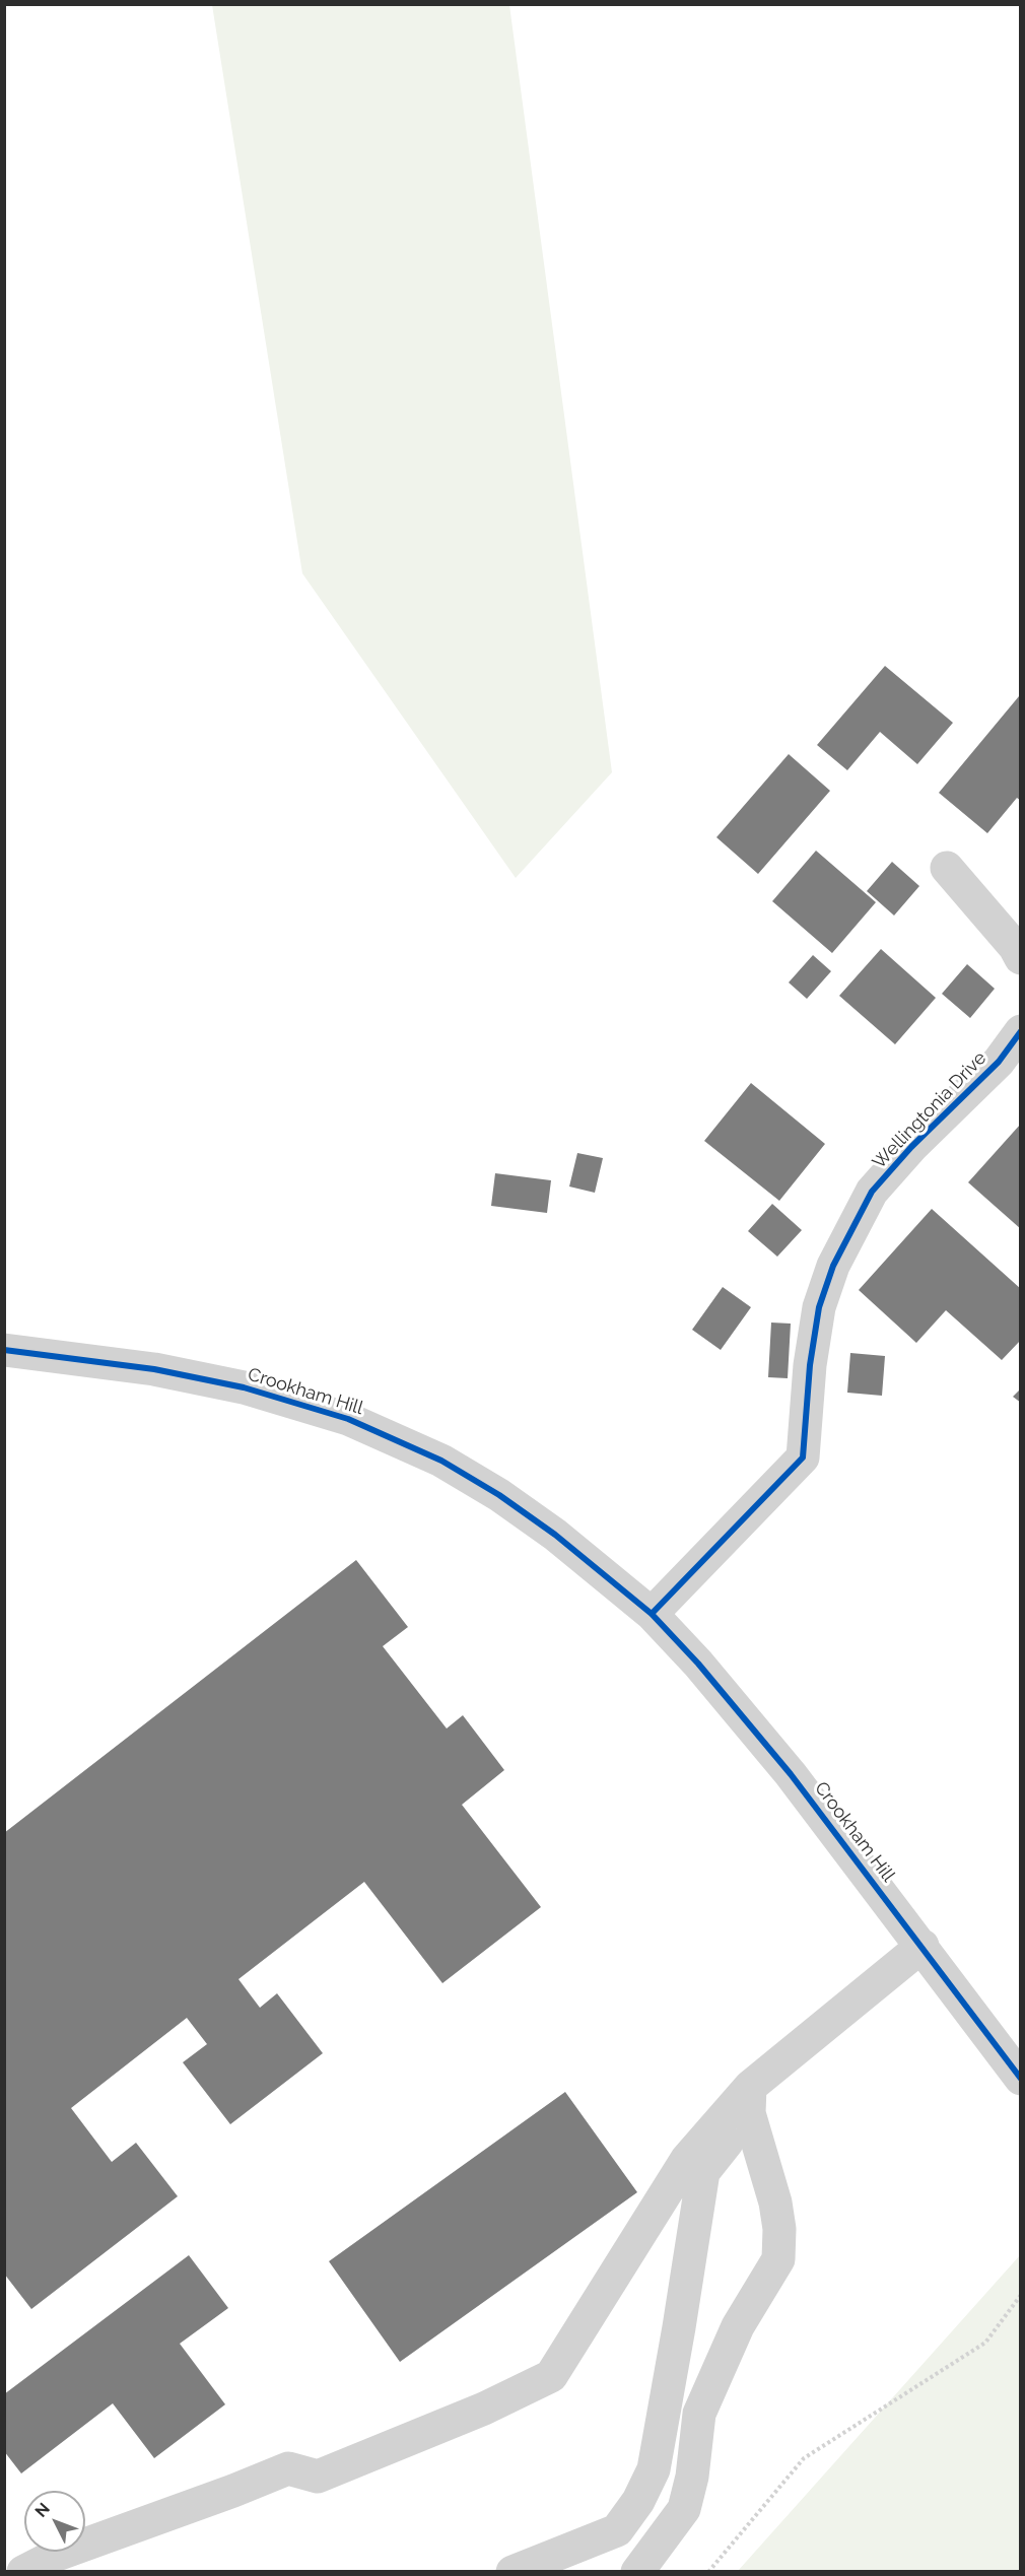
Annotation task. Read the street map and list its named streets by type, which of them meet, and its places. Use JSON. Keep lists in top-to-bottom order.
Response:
{
  "streets": {
    "street": ["Wellingtonia Drive", "Crookham Hill"]
  },
  "crossings": [
    ["Wellingtonia Drive", "Crookham Hill"]
  ],
  "north": "top left"
}
